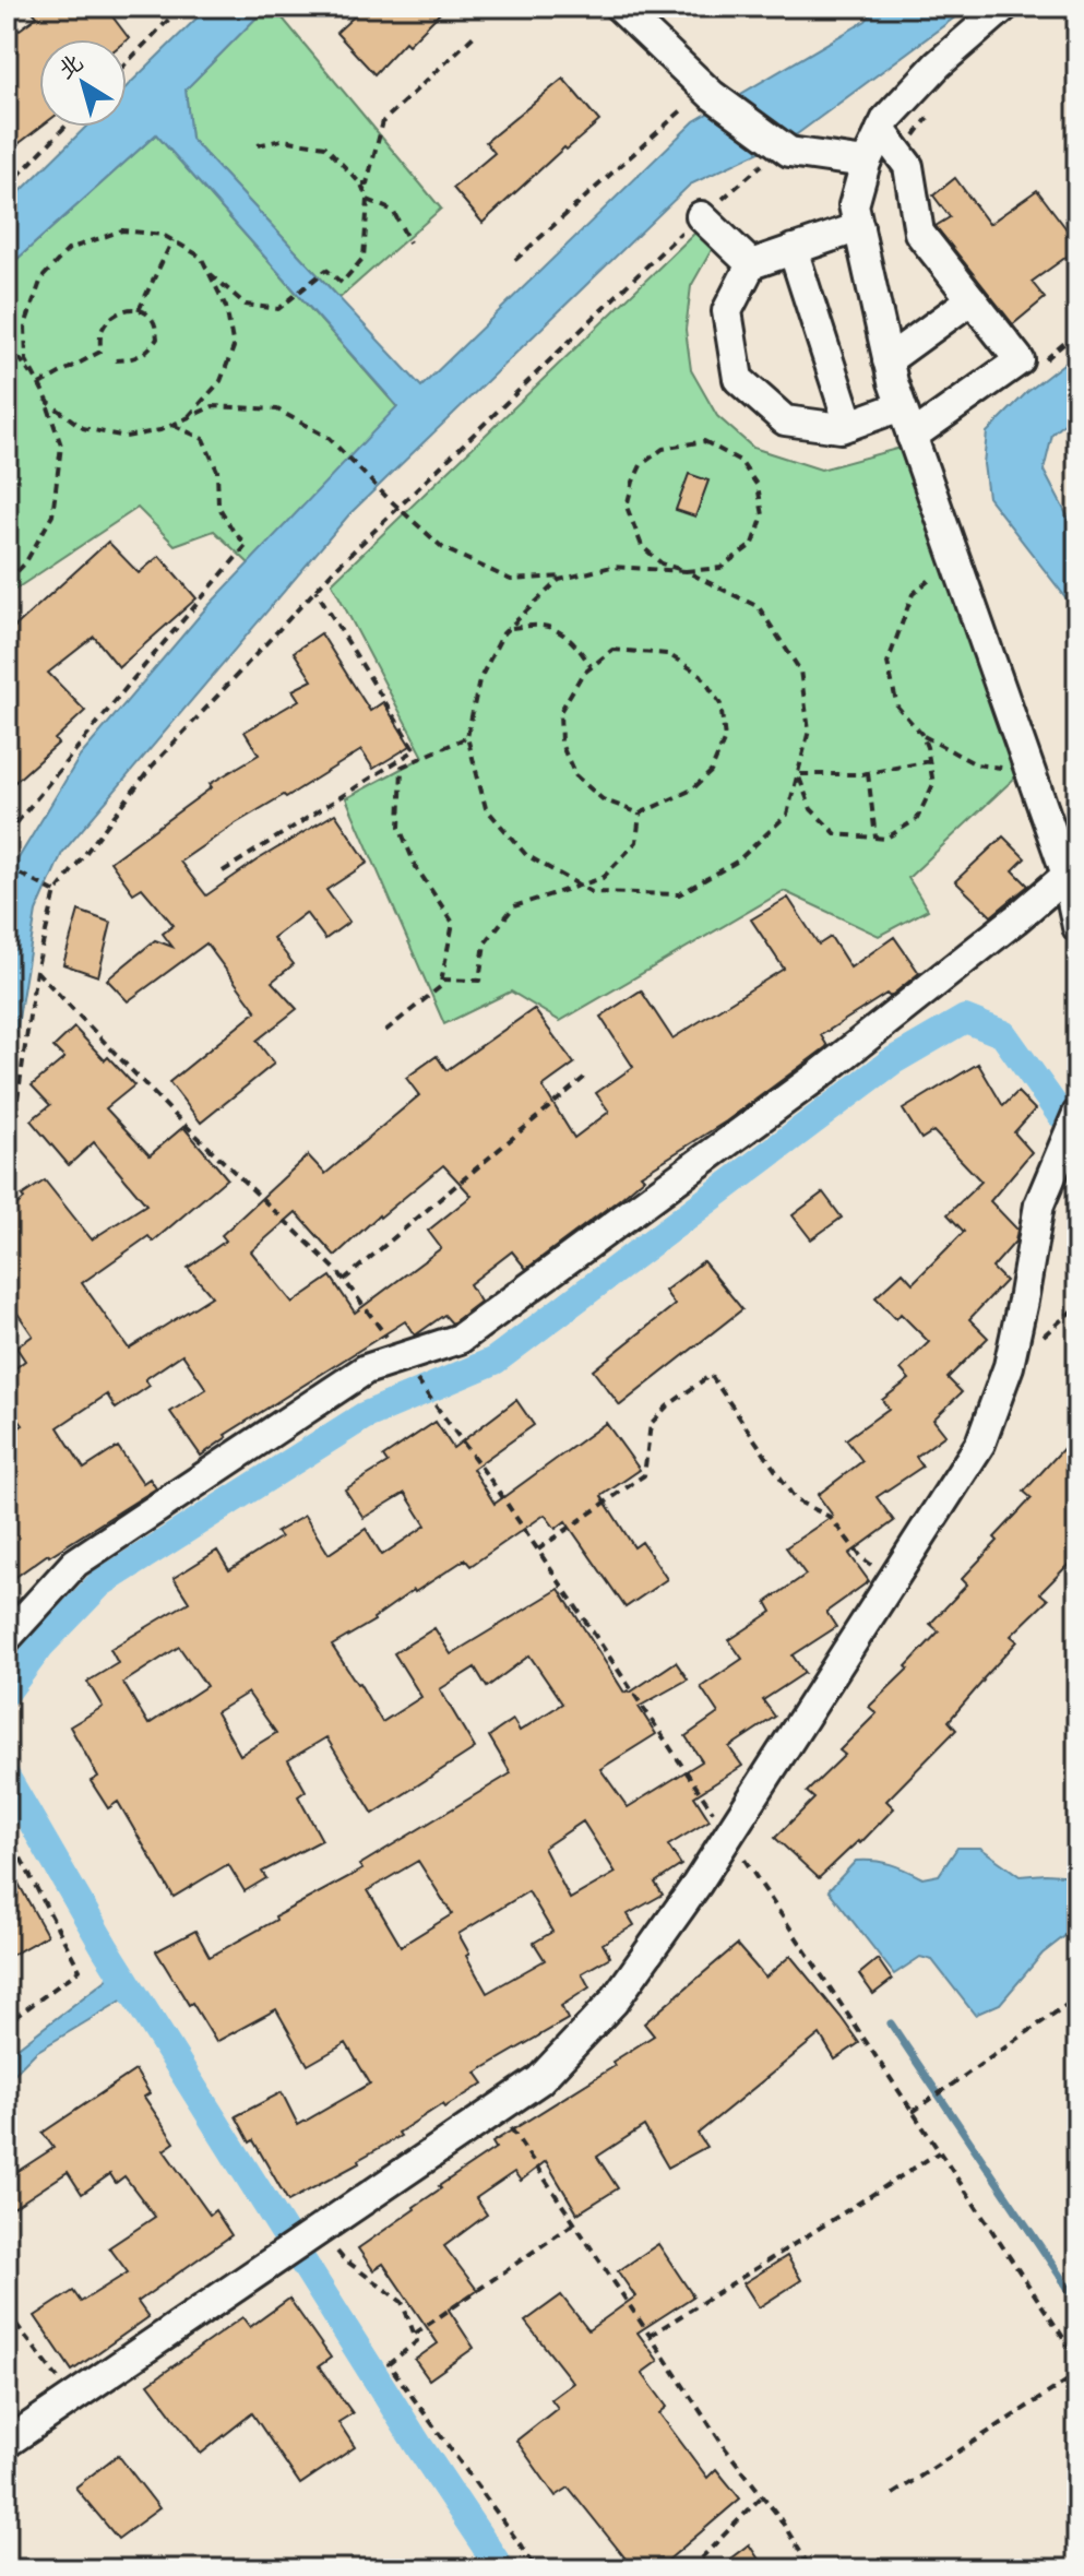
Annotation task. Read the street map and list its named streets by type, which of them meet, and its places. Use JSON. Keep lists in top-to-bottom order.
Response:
{
  "north": "top left"
}
